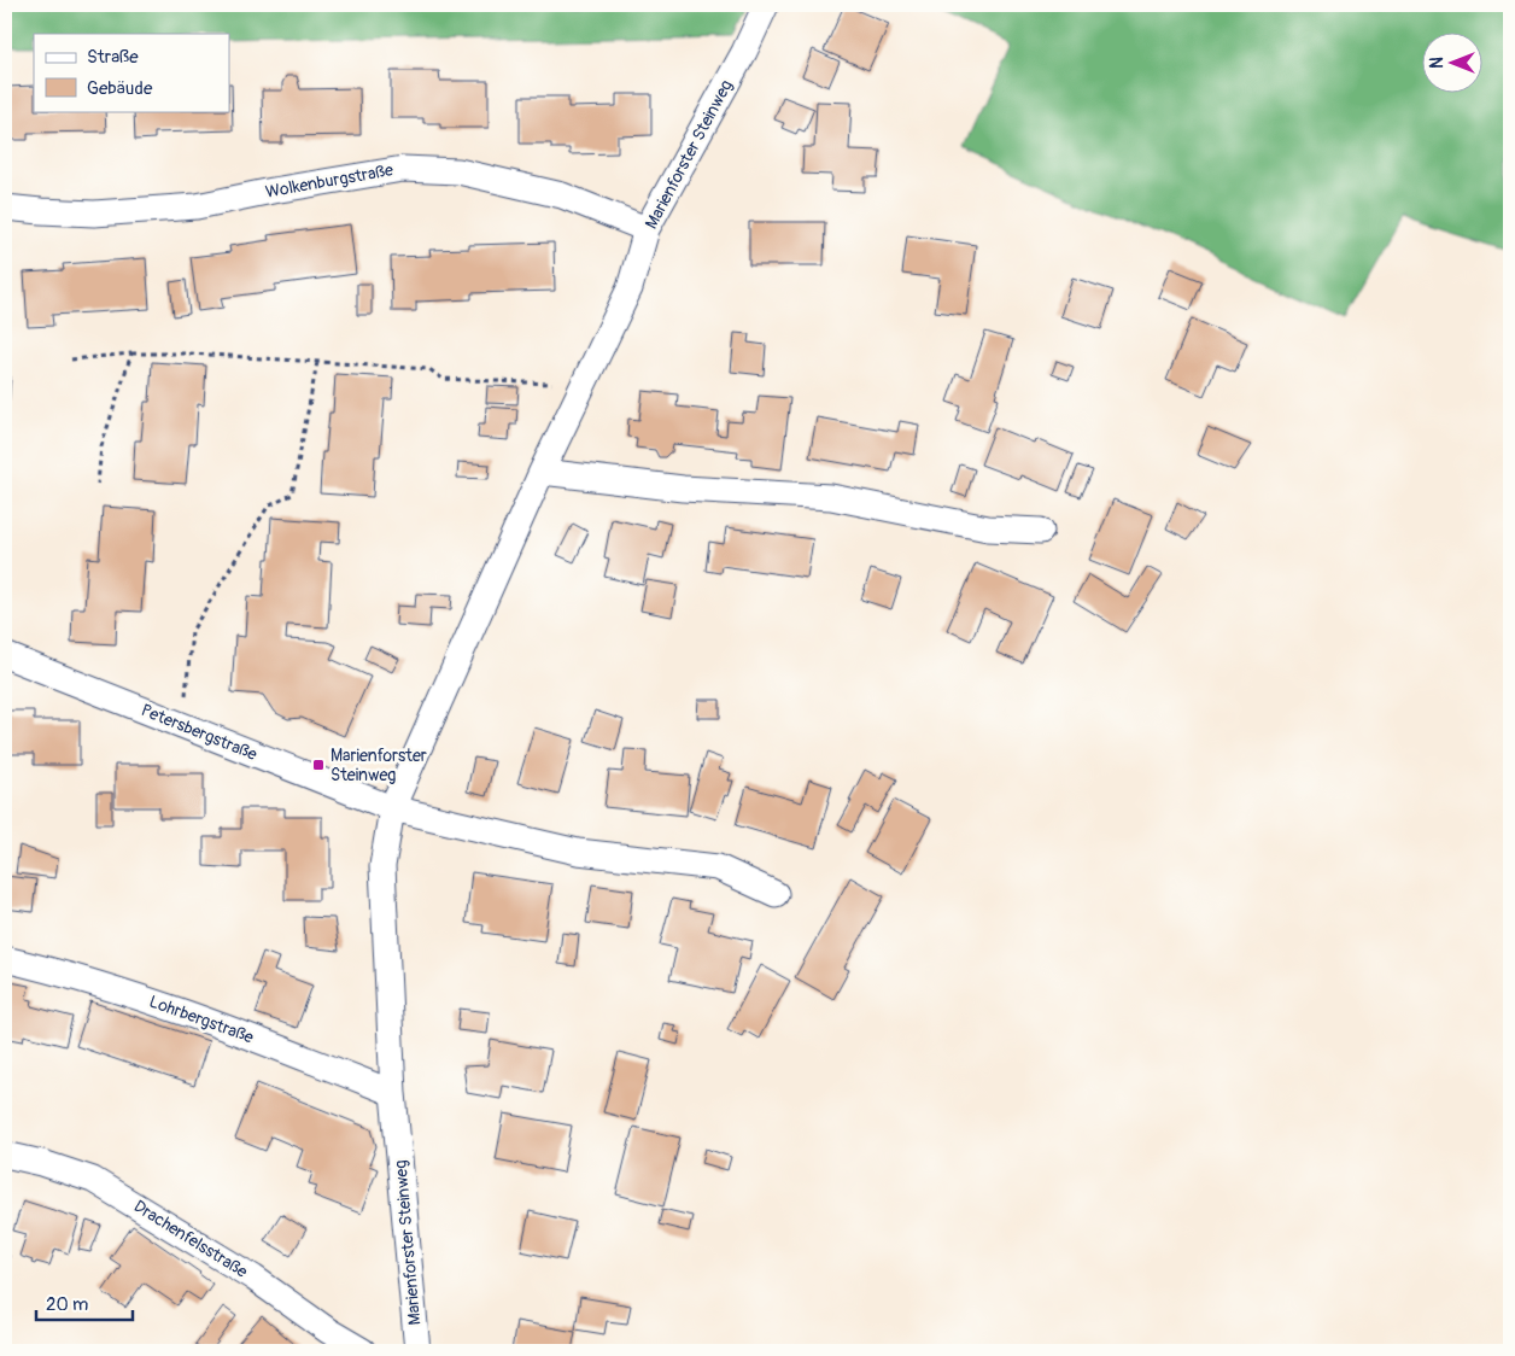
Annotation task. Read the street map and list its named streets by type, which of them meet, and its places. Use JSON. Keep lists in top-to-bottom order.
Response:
{
  "streets": {
    "street": [
      "Marienforster Steinweg",
      "Wolkenburgstraße",
      "Petersbergstraße",
      "Lohrbergstraße",
      "Drachenfelsstraße"
    ]
  },
  "crossings": [
    ["Marienforster Steinweg", "Wolkenburgstraße"],
    ["Marienforster Steinweg", "Petersbergstraße"],
    ["Marienforster Steinweg", "Lohrbergstraße"]
  ],
  "places": {
    "transit": ["Marienforster Steinweg"]
  },
  "legend": ["Straße", "Gebäude"],
  "scale_bar": "20 m",
  "north": "left"
}
